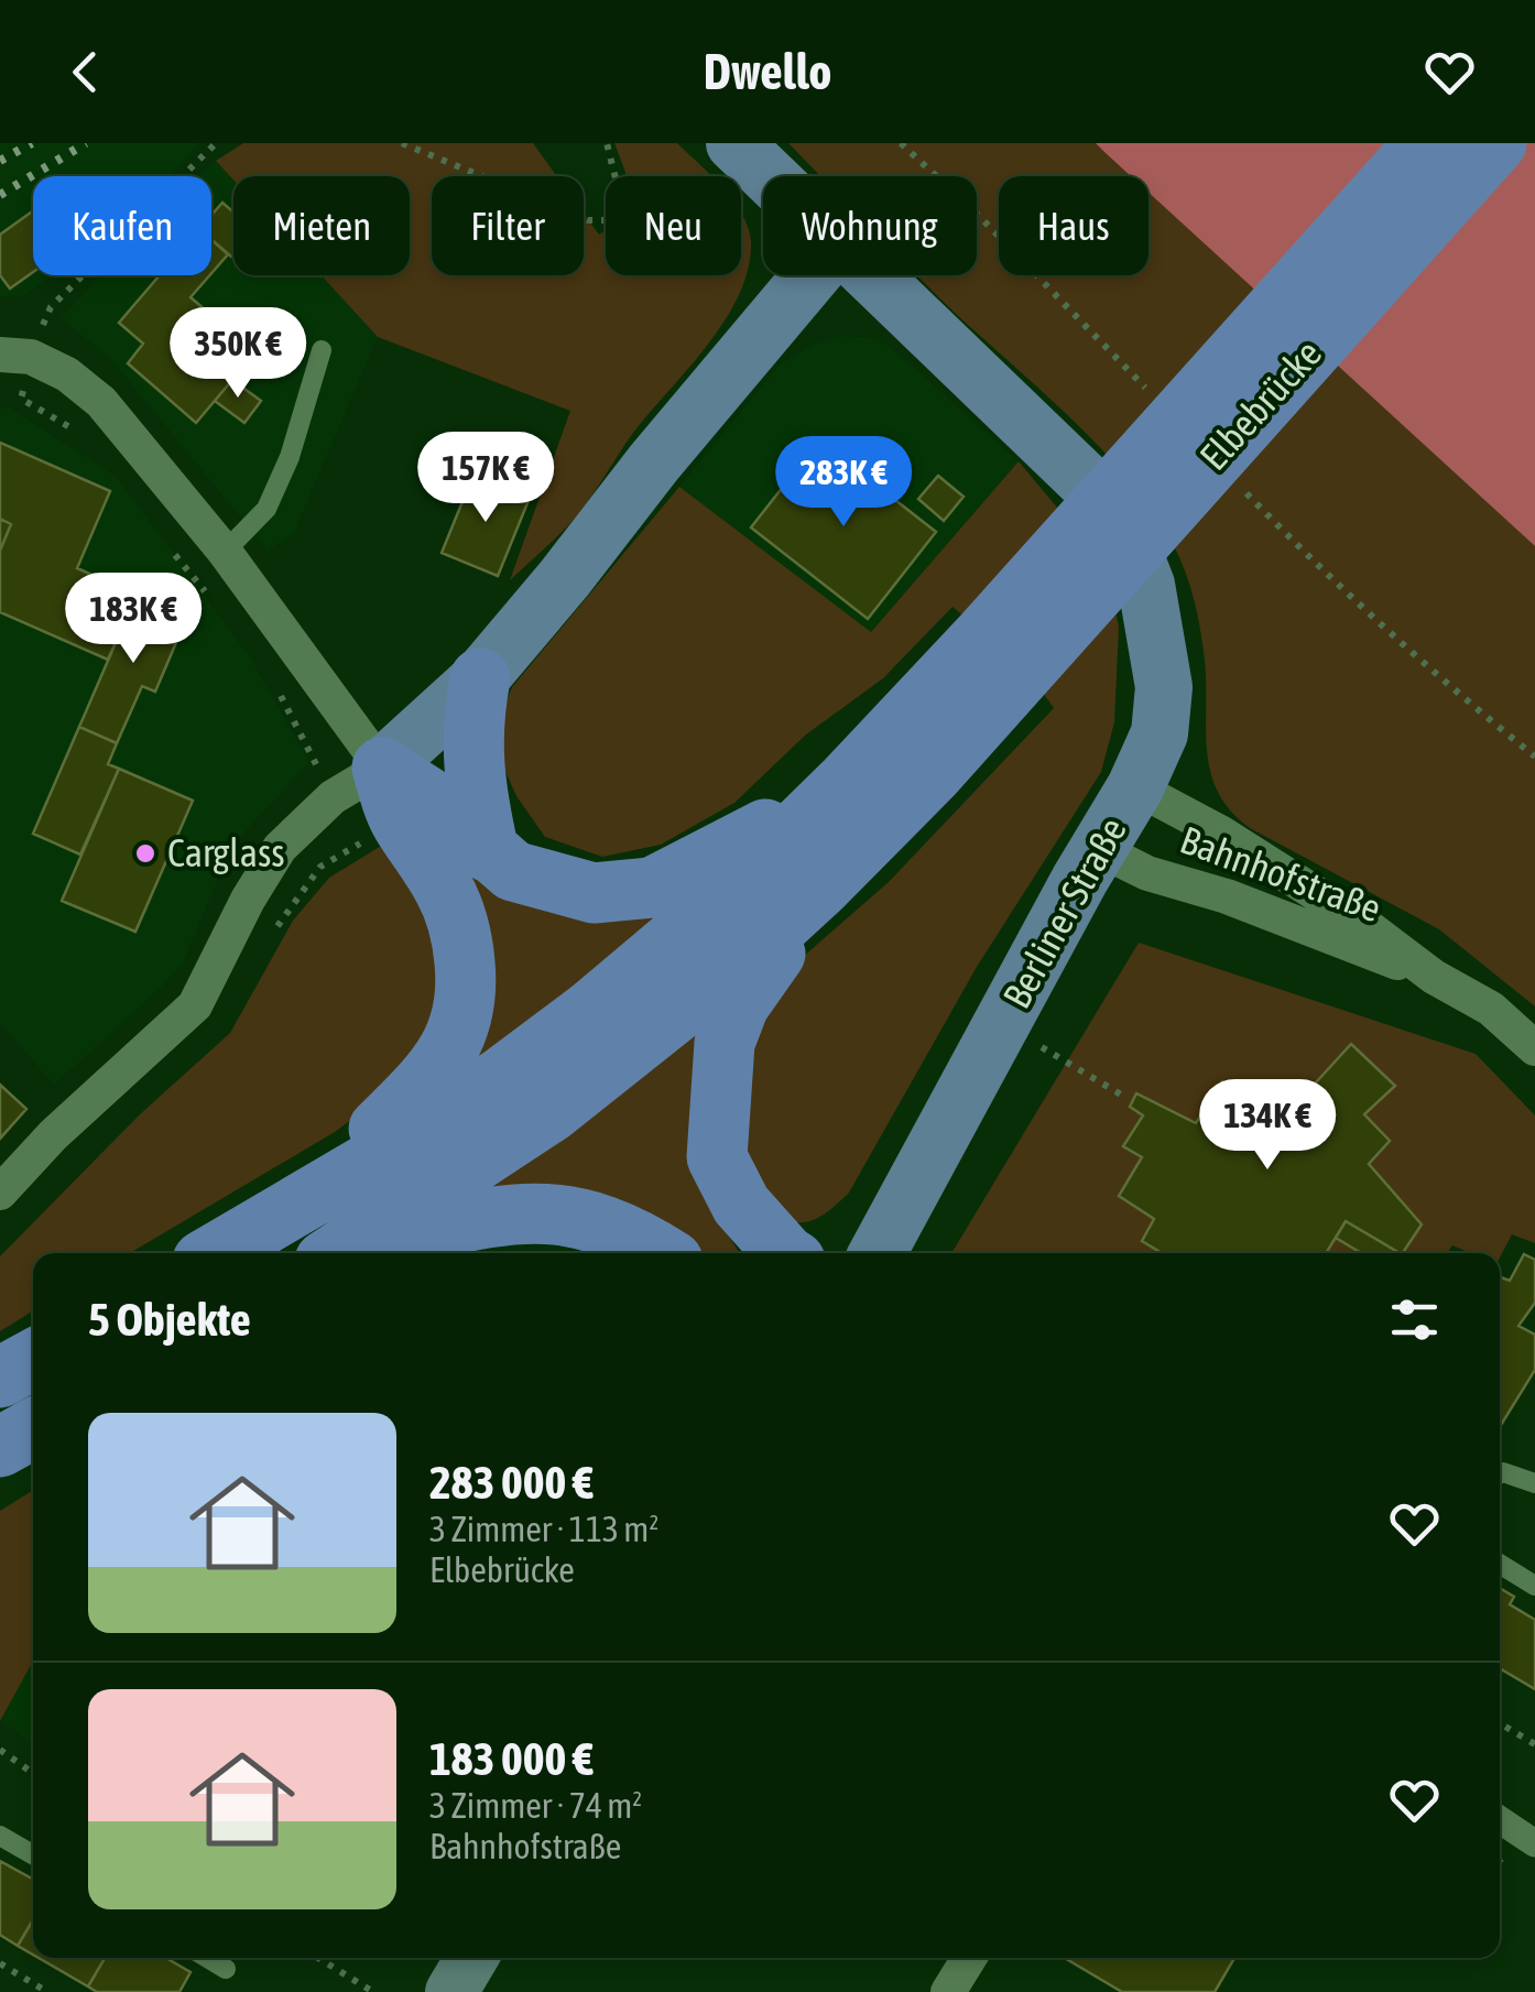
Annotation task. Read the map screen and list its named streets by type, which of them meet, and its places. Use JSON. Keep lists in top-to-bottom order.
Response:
{
  "streets": {
    "highway": ["Elbebrücke"],
    "main road": ["Berliner Straße"],
    "street": ["Bahnhofstraße"]
  },
  "crossings": [
    ["Bahnhofstraße", "Berliner Straße"]
  ],
  "places": ["Carglass"],
  "page": {
    "header": "Dwello",
    "chip": [
      "Kaufen",
      "Mieten",
      "Filter",
      "Neu",
      "Wohnung",
      "Haus"
    ],
    "price": [
      "350K €",
      "157K €",
      "283K €",
      "183K €",
      "134K €"
    ],
    "heading": "5 Objekte",
    "list": [
      {
        "name": "283 000 €",
        "note": "3 Zimmer · 113 m² · Elbebrücke"
      },
      {
        "name": "183 000 €",
        "note": "3 Zimmer · 74 m² · Bahnhofstraße"
      }
    ]
  }
}
